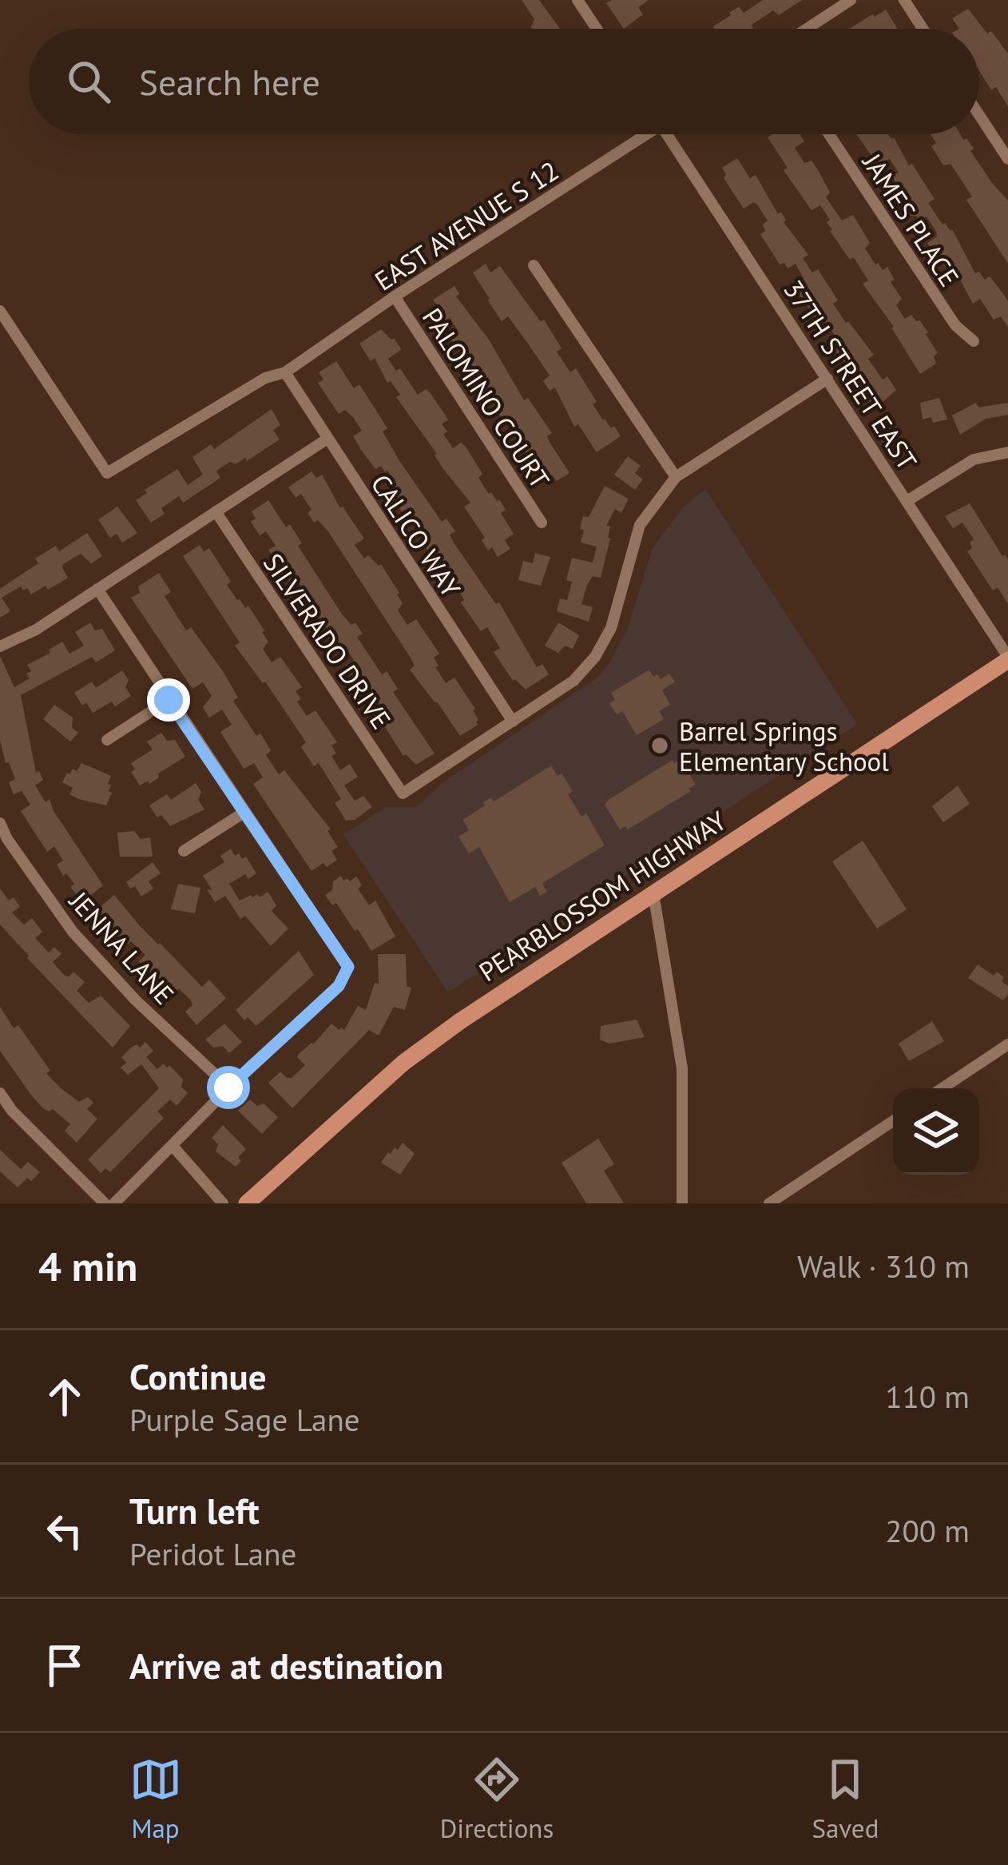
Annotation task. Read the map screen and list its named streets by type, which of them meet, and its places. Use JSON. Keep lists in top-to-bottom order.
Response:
{
  "streets": {
    "main road": ["PEARBLOSSOM HIGHWAY"],
    "street": [
      "JAMES PLACE",
      "EAST AVENUE S 12",
      "37TH STREET EAST",
      "PALOMINO COURT",
      "CALICO WAY",
      "SILVERADO DRIVE",
      "JENNA LANE"
    ]
  },
  "crossings": [
    ["EAST AVENUE S 12", "PALOMINO COURT"],
    ["EAST AVENUE S 12", "CALICO WAY"],
    ["37TH STREET EAST", "PEARBLOSSOM HIGHWAY"],
    ["CALICO WAY", "SILVERADO DRIVE"]
  ],
  "places": ["Barrel Springs Elementary School"],
  "page": {
    "search": "Search here",
    "heading": ["4 min", "Walk · 310 m"],
    "list": [
      ["Continue", "Purple Sage Lane", "110 m"],
      ["Turn left", "Peridot Lane", "200 m"],
      "Arrive at destination"
    ],
    "nav": ["Map", "Directions", "Saved"]
  }
}
